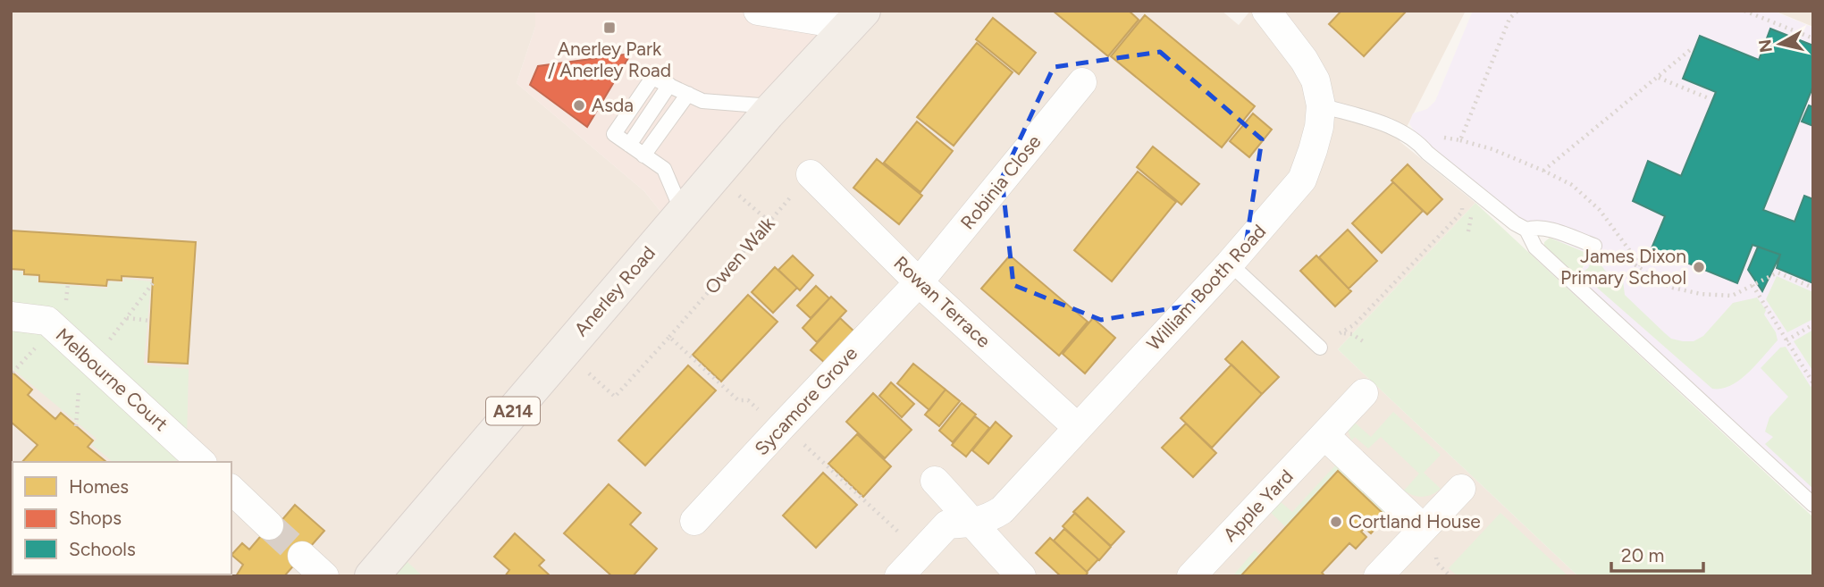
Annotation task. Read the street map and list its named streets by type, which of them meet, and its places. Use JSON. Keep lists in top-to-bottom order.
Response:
{
  "streets": {
    "main road": ["Anerley Road", "A214"],
    "street": [
      "Robinia Close",
      "William Booth Road",
      "Rowan Terrace",
      "Melbourne Court",
      "Sycamore Grove",
      "Apple Yard"
    ],
    "path": ["Owen Walk"]
  },
  "crossings": [
    ["Robinia Close", "Rowan Terrace"],
    ["Robinia Close", "Sycamore Grove"],
    ["Owen Walk", "Anerley Road"],
    ["Owen Walk", "Rowan Terrace"],
    ["William Booth Road", "Rowan Terrace"],
    ["Rowan Terrace", "Sycamore Grove"]
  ],
  "places": {
    "transit": ["Anerley Park / Anerley Road"],
    "other": ["Asda", "James Dixon Primary School", "Cortland House"]
  },
  "legend": ["Homes", "Shops", "Schools"],
  "scale_bar": "20 m",
  "north": "left"
}
